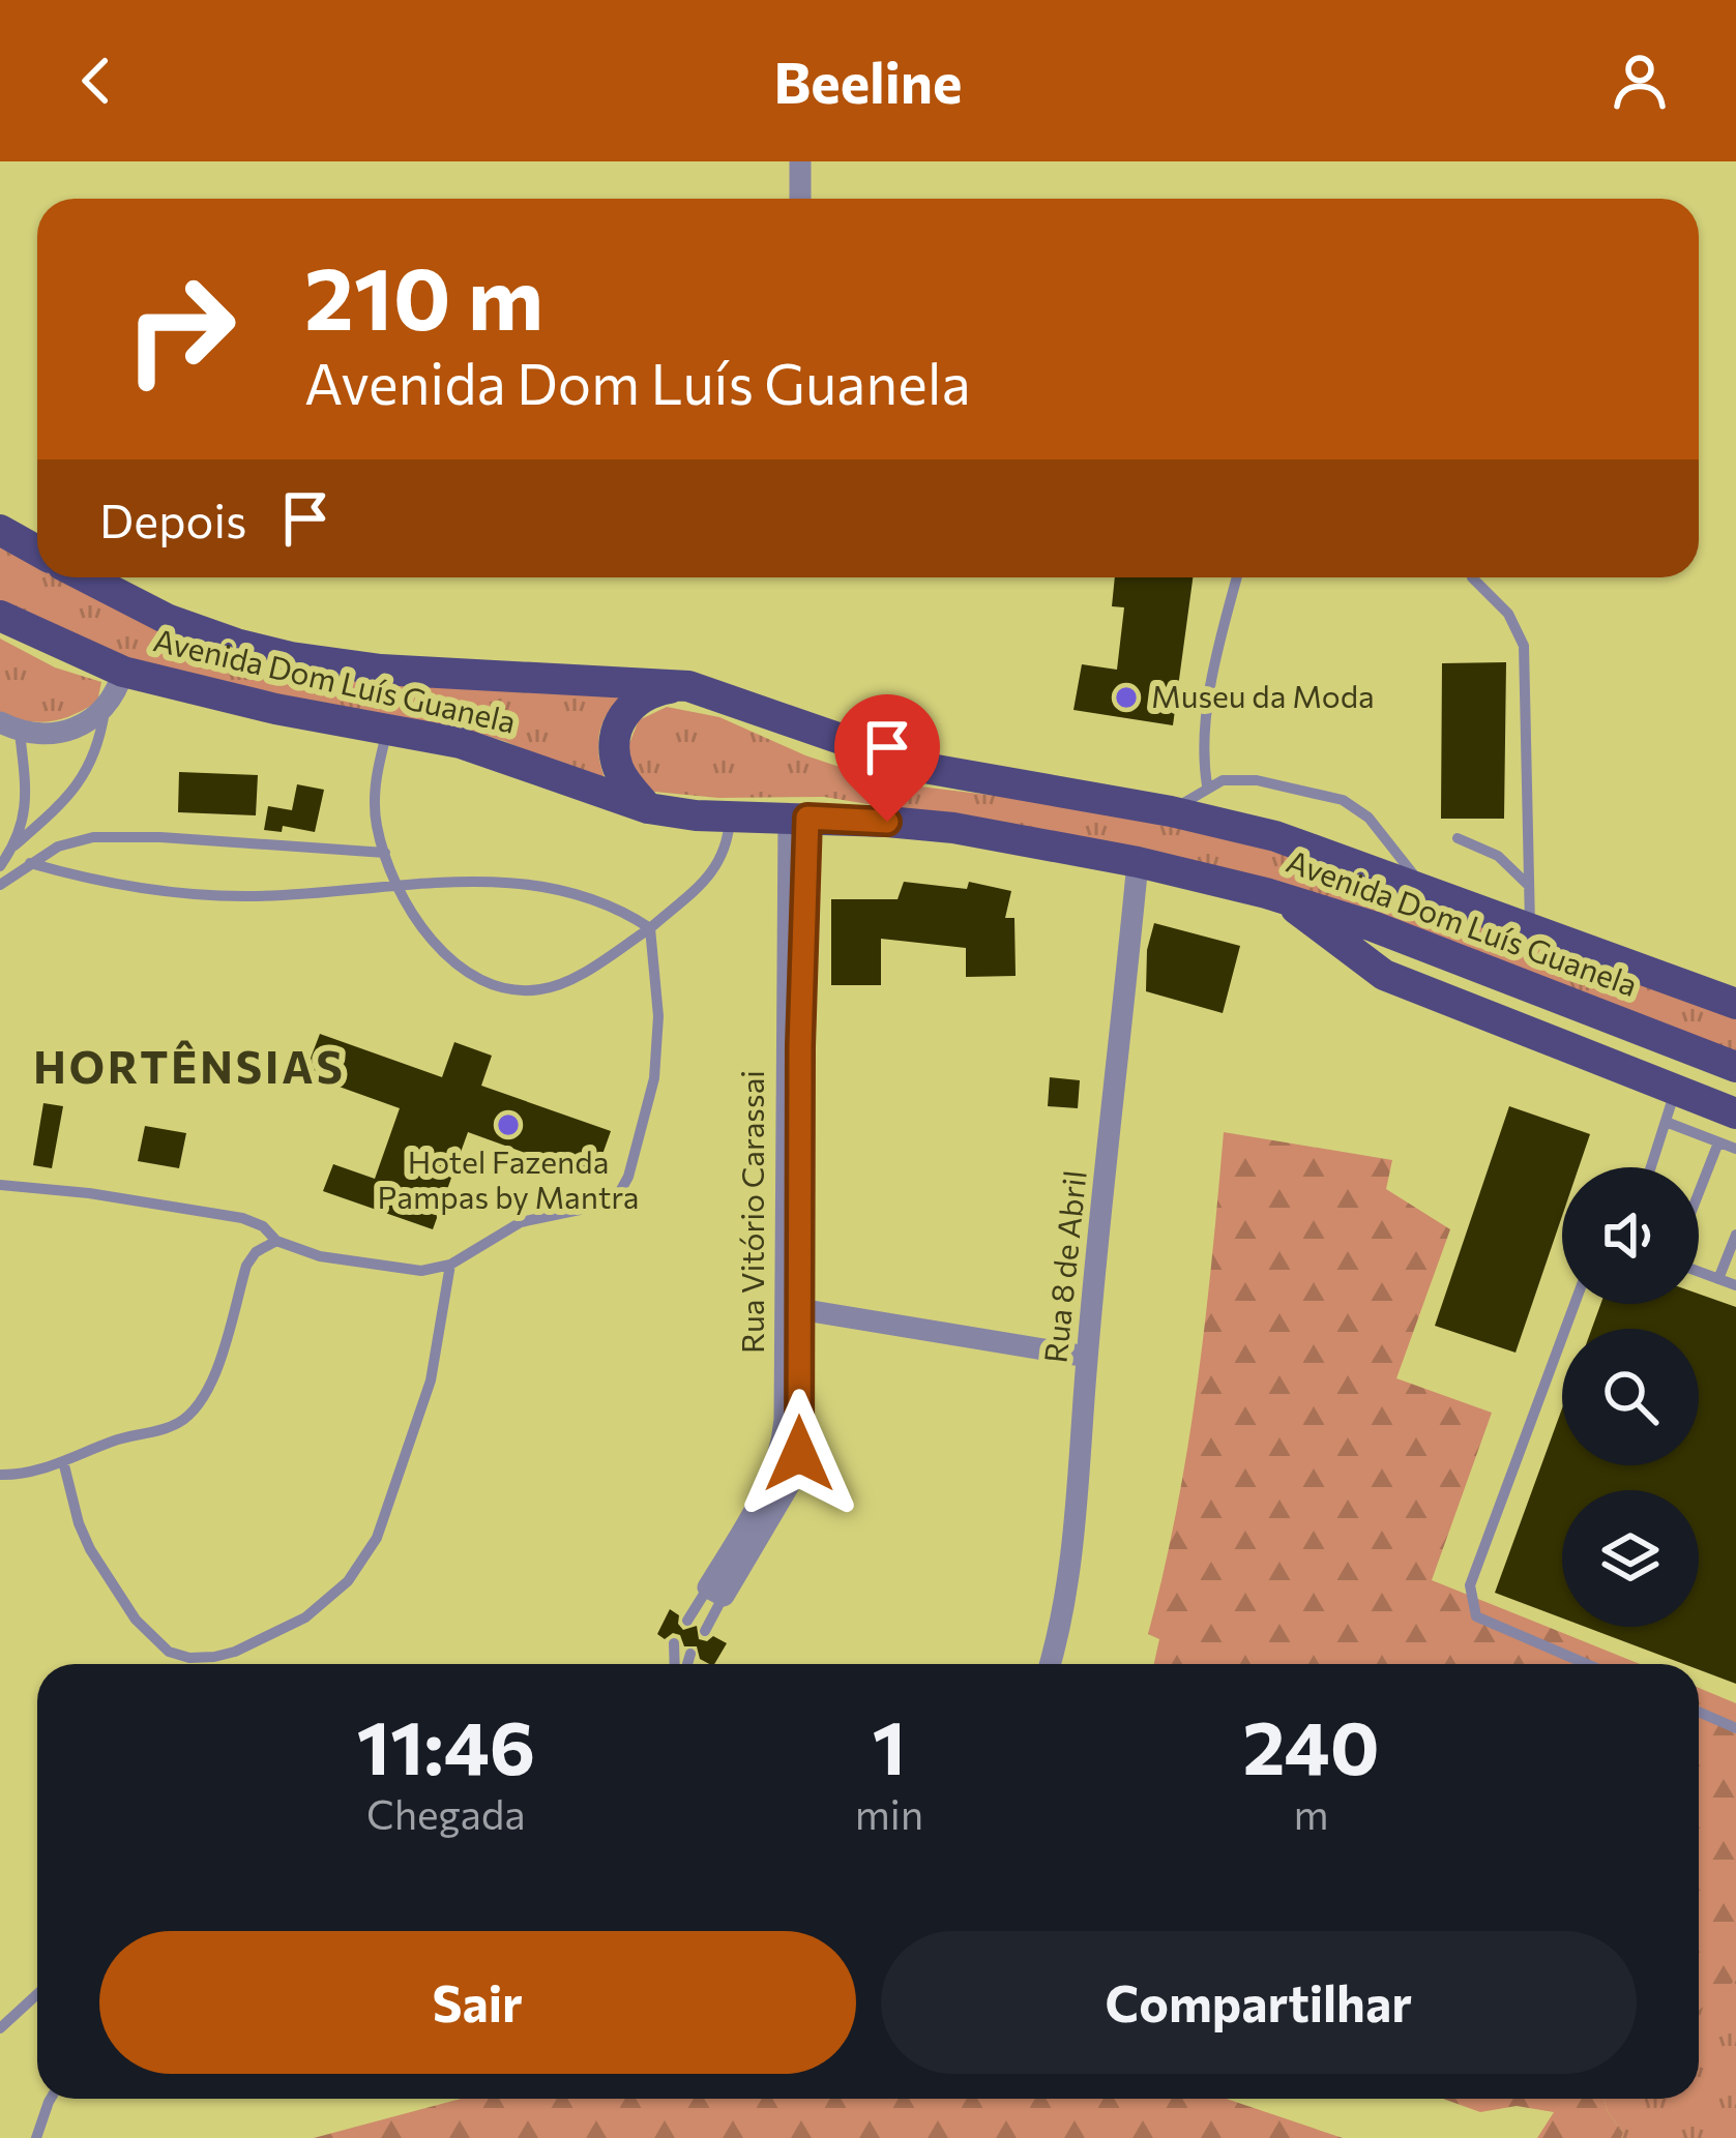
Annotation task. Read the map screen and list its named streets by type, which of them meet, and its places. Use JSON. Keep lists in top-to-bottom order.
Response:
{
  "streets": {
    "main road": ["Avenida Dom Luís Guanela"],
    "street": ["Rua Vitório Carassai", "Rua 8 de Abril"]
  },
  "crossings": [
    ["Avenida Dom Luís Guanela", "Rua Vitório Carassai"],
    ["Avenida Dom Luís Guanela", "Rua 8 de Abril"]
  ],
  "districts": ["HORTÊNSIAS"],
  "places": ["Museu da Moda", "Hotel Fazenda Pampas by Mantra"],
  "page": {
    "header": "Beeline",
    "turn": ["210 m", "Avenida Dom Luís Guanela"],
    "then": "Depois",
    "eta": [
      "11:46",
      "Chegada",
      "1",
      "min",
      "240",
      "m"
    ],
    "buttons": ["Sair", "Compartilhar"]
  }
}
